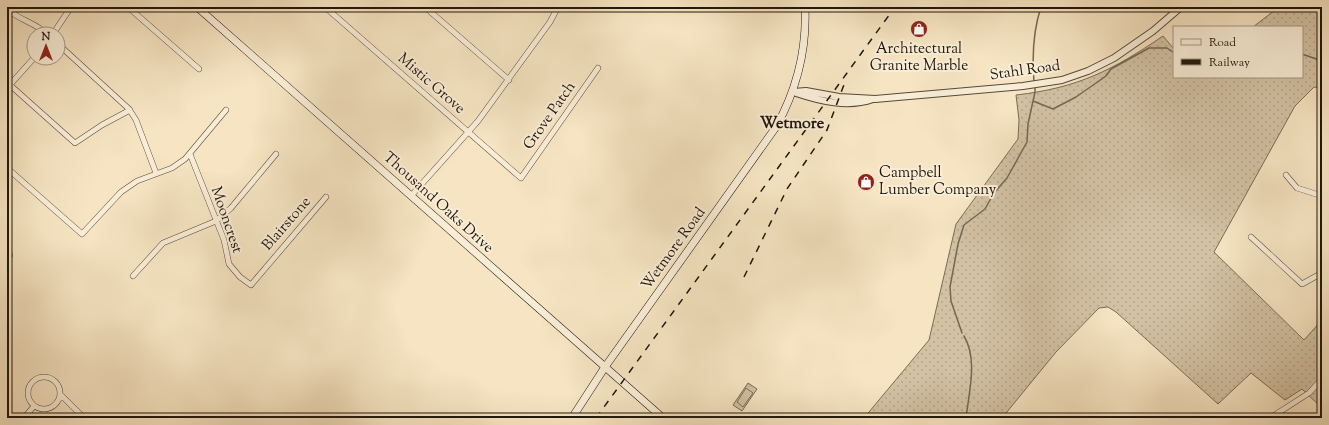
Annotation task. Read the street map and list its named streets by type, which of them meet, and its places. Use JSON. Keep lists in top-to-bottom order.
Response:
{
  "streets": {
    "main road": ["Thousand Oaks Drive", "Wetmore Road"],
    "street": [
      "Stahl Road",
      "Mistic Grove",
      "Grove Patch",
      "Mooncrest",
      "Blairstone"
    ]
  },
  "crossings": [
    ["Stahl Road", "Wetmore Road"],
    ["Mistic Grove", "Grove Patch"],
    ["Thousand Oaks Drive", "Wetmore Road"],
    ["Mooncrest", "Blairstone"]
  ],
  "districts": ["Wetmore"],
  "places": {
    "shop": ["Architectural Granite Marble", "Campbell Lumber Company"]
  },
  "legend": ["Road", "Railway"],
  "north": "top"
}
